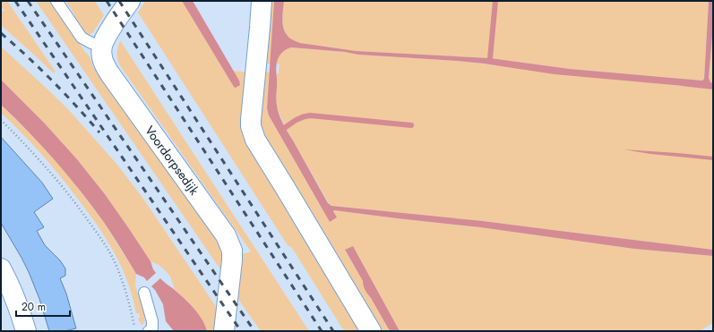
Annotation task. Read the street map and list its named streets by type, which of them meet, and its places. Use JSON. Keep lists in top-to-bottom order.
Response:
{
  "streets": {
    "street": ["Voordorpsedijk"]
  },
  "scale_bar": "20 m"
}
